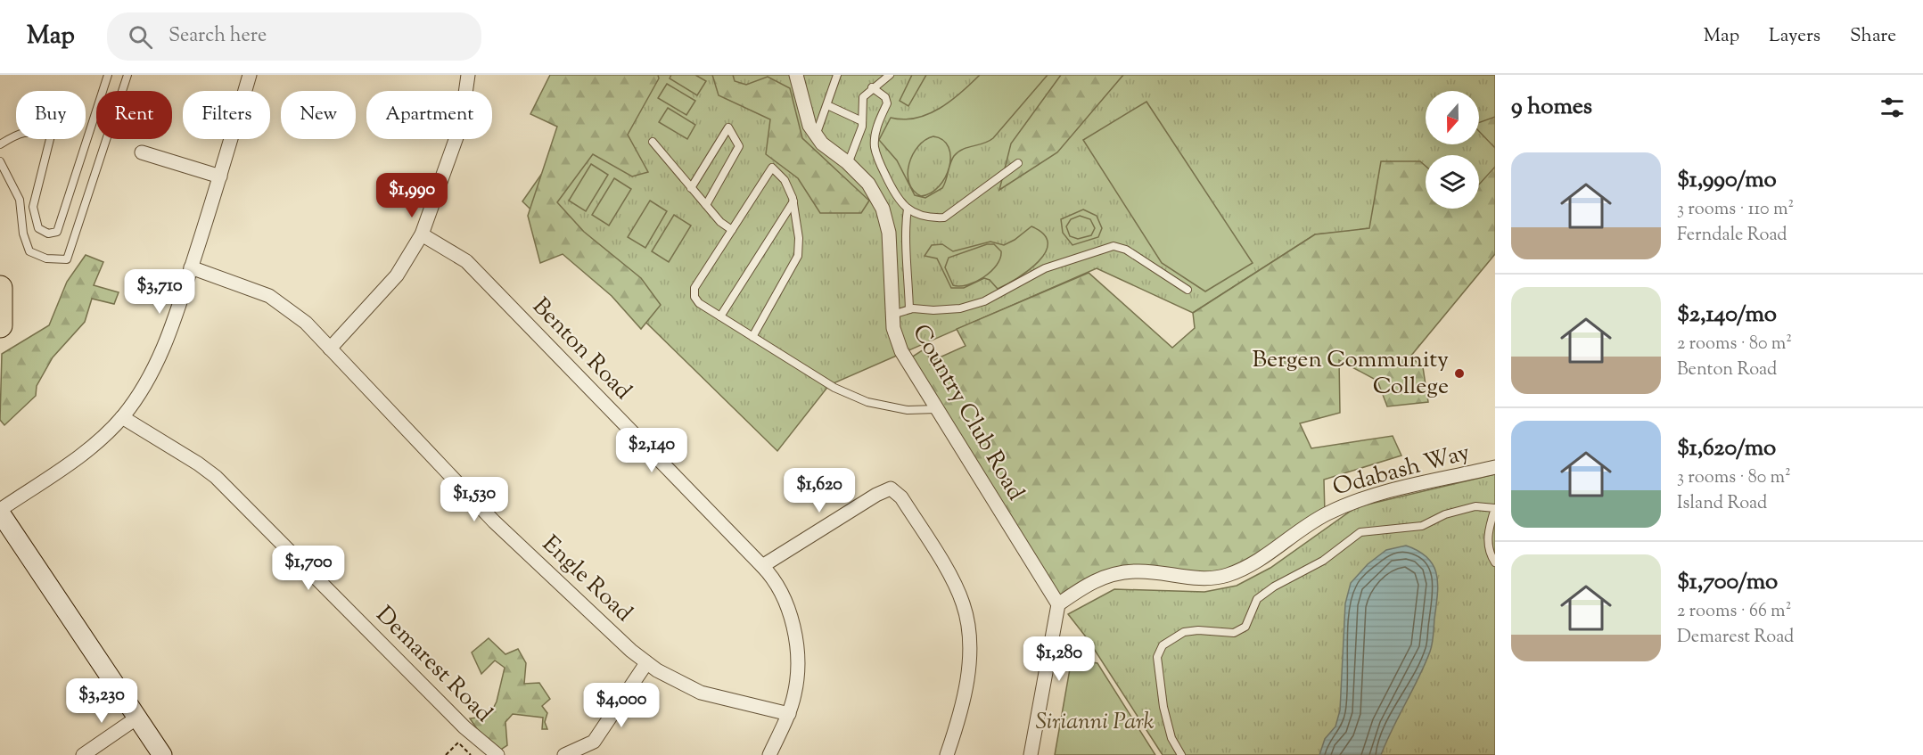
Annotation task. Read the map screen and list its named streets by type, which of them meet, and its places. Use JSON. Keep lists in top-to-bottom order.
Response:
{
  "streets": {
    "street": [
      "Benton Road",
      "Country Club Road",
      "Odabash Way",
      "Engle Road",
      "Demarest Road"
    ]
  },
  "crossings": [
    ["Benton Road", "Engle Road"],
    ["Country Club Road", "Odabash Way"]
  ],
  "parks": ["Sirianni Park"],
  "places": ["Bergen Community College"],
  "north": "bottom",
  "page": {
    "header": "Map",
    "search": "Search here",
    "nav": ["Map", "Layers", "Share"],
    "heading": "9 homes",
    "chip": [
      "Buy",
      "Rent",
      "Filters",
      "New",
      "Apartment"
    ],
    "list": [
      {
        "name": "$1,990/mo",
        "note": "3 rooms · 110 m² · Ferndale Road"
      },
      {
        "name": "$2,140/mo",
        "note": "2 rooms · 80 m² · Benton Road"
      },
      {
        "name": "$1,620/mo",
        "note": "3 rooms · 80 m² · Island Road"
      },
      {
        "name": "$1,700/mo",
        "note": "2 rooms · 66 m² · Demarest Road"
      }
    ],
    "price": [
      "$1,990",
      "$3,710",
      "$2,140",
      "$1,620",
      "$1,530",
      "$1,700",
      "$1,280",
      "$3,230",
      "$4,000"
    ]
  }
}
